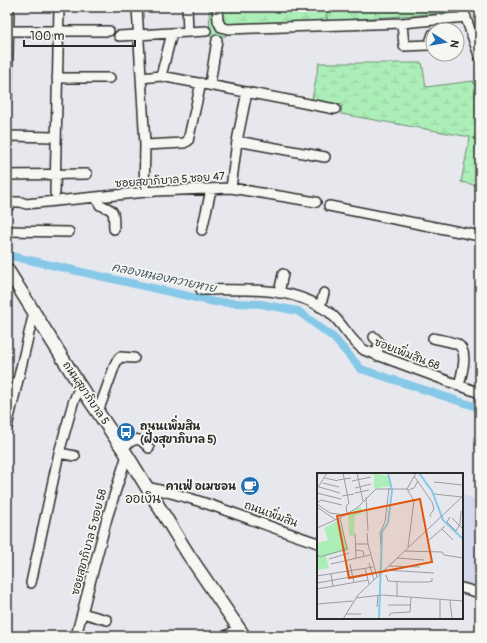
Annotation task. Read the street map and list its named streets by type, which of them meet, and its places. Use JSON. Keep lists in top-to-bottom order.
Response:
{
  "streets": {
    "main road": ["ถนนสุขาภิบาล 5"],
    "street": [
      "ซอยสุขาภิบาล 5 ซอย 47",
      "ซอยเพิ่มสิน 68",
      "ถนนเพิ่มสิน",
      "ซอยสุขาภิบาล 5 ซอย 58"
    ]
  },
  "crossings": [
    ["ถนนสุขาภิบาล 5", "ถนนเพิ่มสิน"],
    ["ถนนสุขาภิบาล 5", "ซอยสุขาภิบาล 5 ซอย 58"]
  ],
  "districts": ["ออเงิน"],
  "water": ["คลองหนองควายหาย"],
  "places": {
    "bus stop": ["ถนนเพิ่มสิน (ฝั่งสุขาภิบาล 5)"],
    "cafe": ["คาเฟ่ อเมซอน"]
  },
  "scale_bar": "100 m",
  "north": "right"
}
